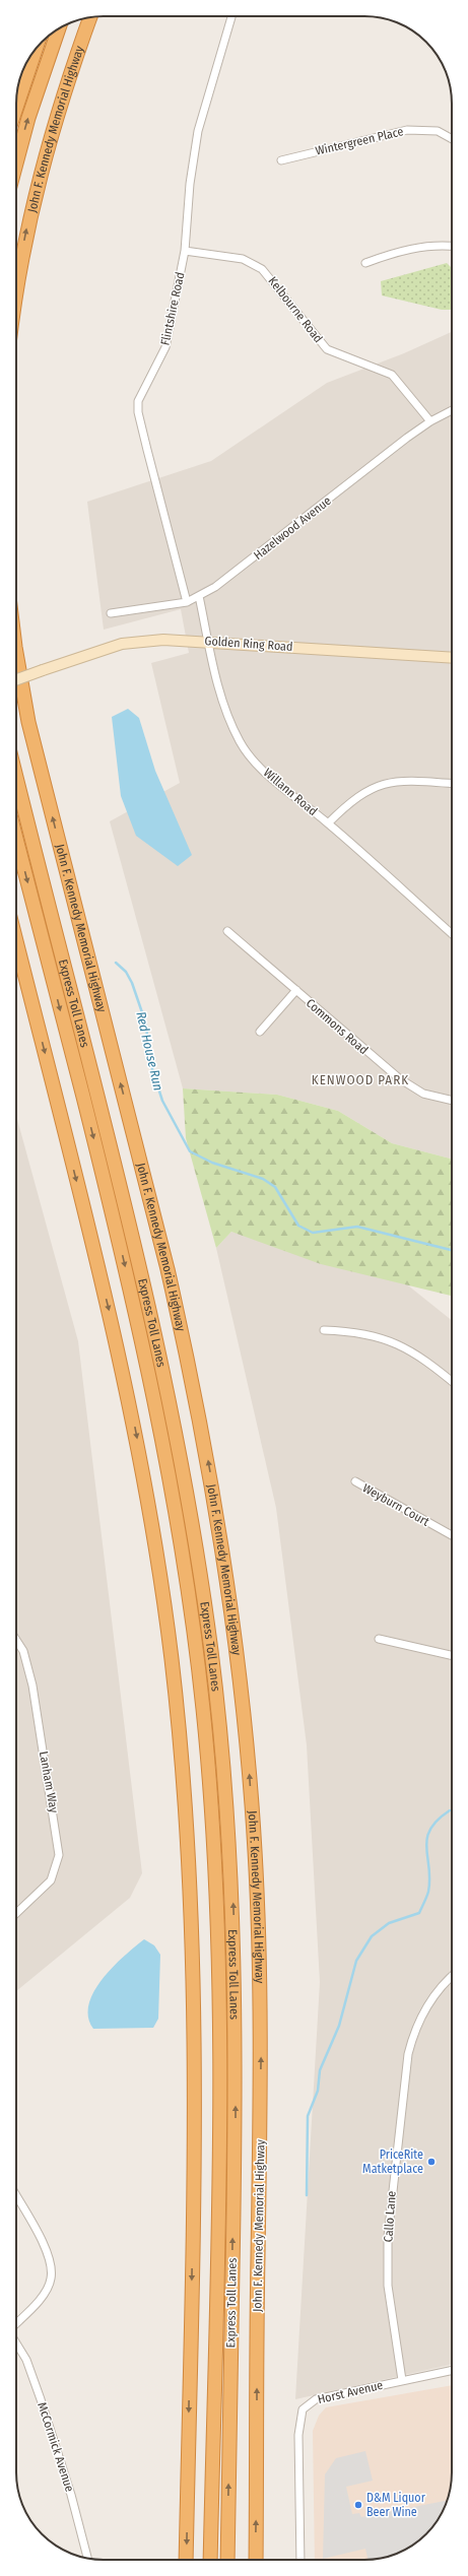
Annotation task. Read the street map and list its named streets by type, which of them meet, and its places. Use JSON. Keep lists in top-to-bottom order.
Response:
{
  "streets": {
    "highway": ["John F. Kennedy Memorial Highway", "Express Toll Lanes"],
    "street": [
      "Wintergreen Place",
      "Flintshire Road",
      "Kelbourne Road",
      "Hazelwood Avenue",
      "Golden Ring Road",
      "Willann Road",
      "Commons Road",
      "Weyburn Court",
      "Lanham Way",
      "Callo Lane",
      "Horst Avenue",
      "McCormick Avenue"
    ]
  },
  "crossings": [
    ["Flintshire Road", "Kelbourne Road"],
    ["Flintshire Road", "Hazelwood Avenue"],
    ["Kelbourne Road", "Hazelwood Avenue"],
    ["Hazelwood Avenue", "Willann Road"],
    ["Golden Ring Road", "Willann Road"],
    ["Callo Lane", "Horst Avenue"]
  ],
  "districts": ["KENWOOD PARK"],
  "water": ["Red House Run"],
  "places": ["PriceRite Matketplace", "D&M Liquor Beer Wine"]
}
